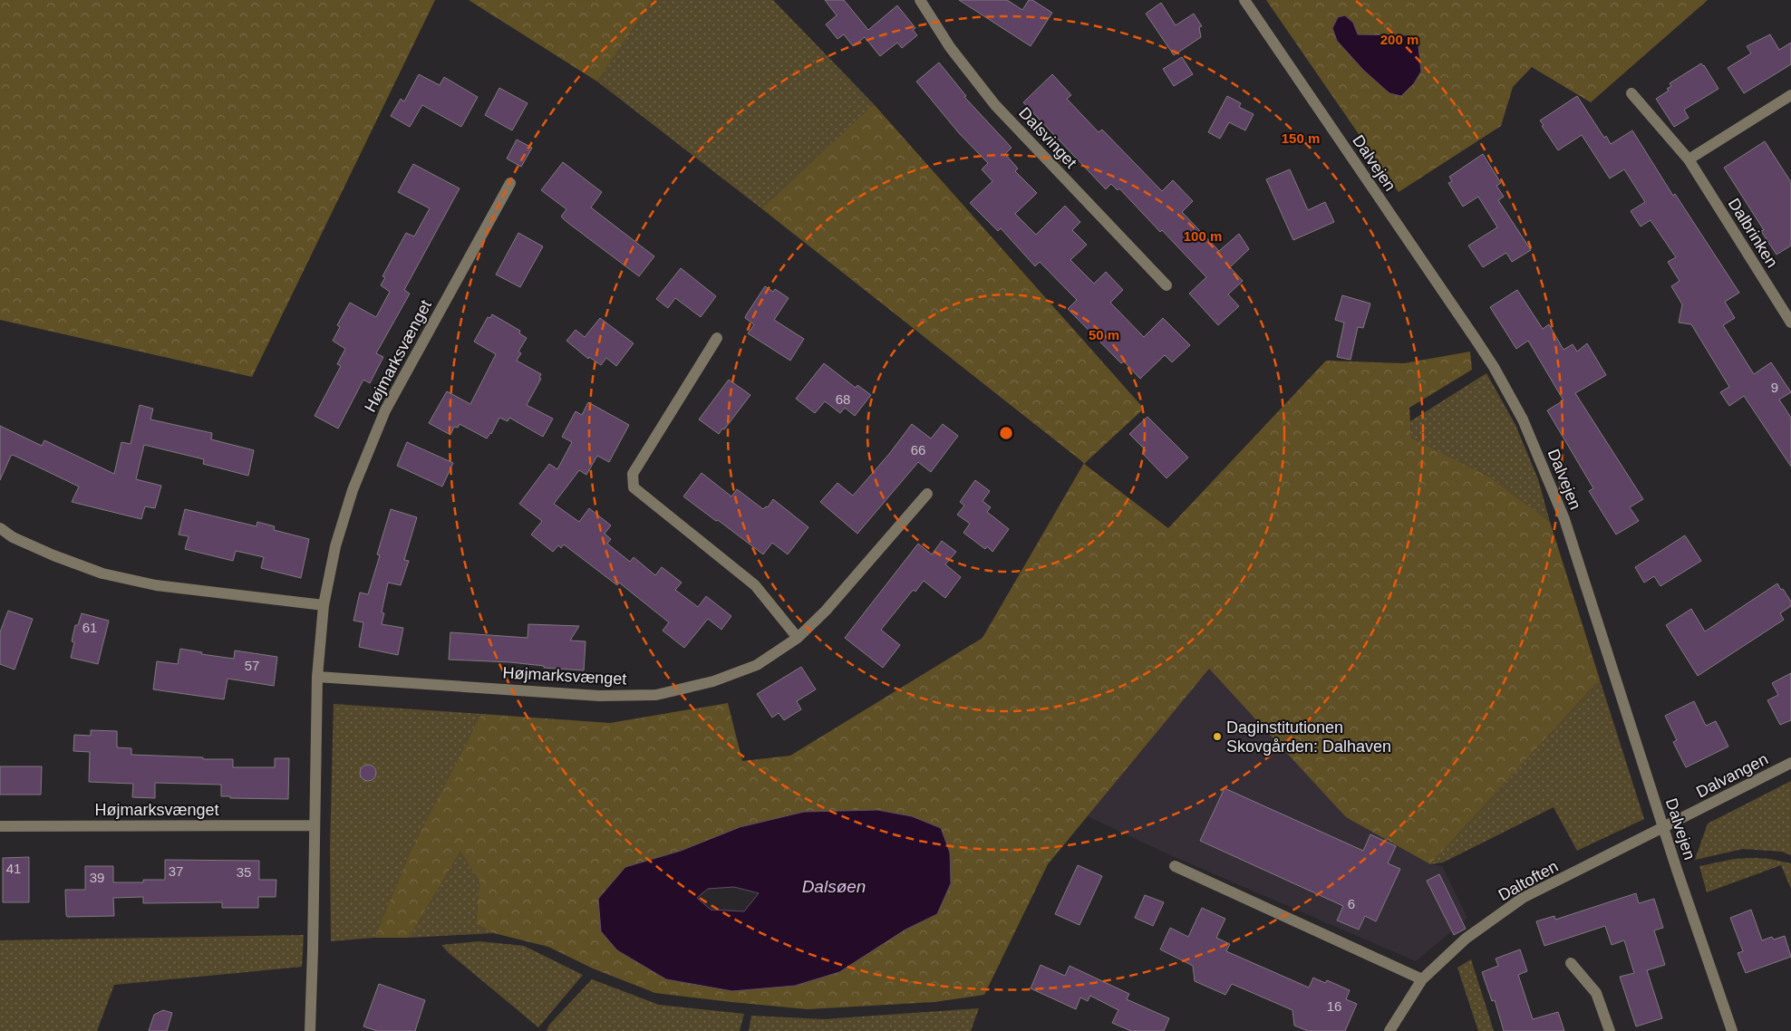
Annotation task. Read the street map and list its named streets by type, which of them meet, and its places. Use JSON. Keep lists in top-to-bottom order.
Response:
{
  "streets": {
    "street": [
      "Dalsvinget",
      "Dalvejen",
      "Dalbrinken",
      "Højmarksvænget",
      "Dalvangen",
      "Daltoften"
    ]
  },
  "crossings": [
    ["Dalvejen", "Dalvangen"],
    ["Dalvejen", "Daltoften"],
    ["Dalvangen", "Daltoften"]
  ],
  "water": ["Dalsøen"],
  "places": ["Daginstitutionen Skovgården: Dalhaven"],
  "house_numbers": [
    "9",
    "68",
    "66",
    "61",
    "57",
    "41",
    "37",
    "35",
    "39",
    "6",
    "16"
  ],
  "rings": [
    "200 m",
    "150 m",
    "100 m",
    "50 m"
  ]
}
